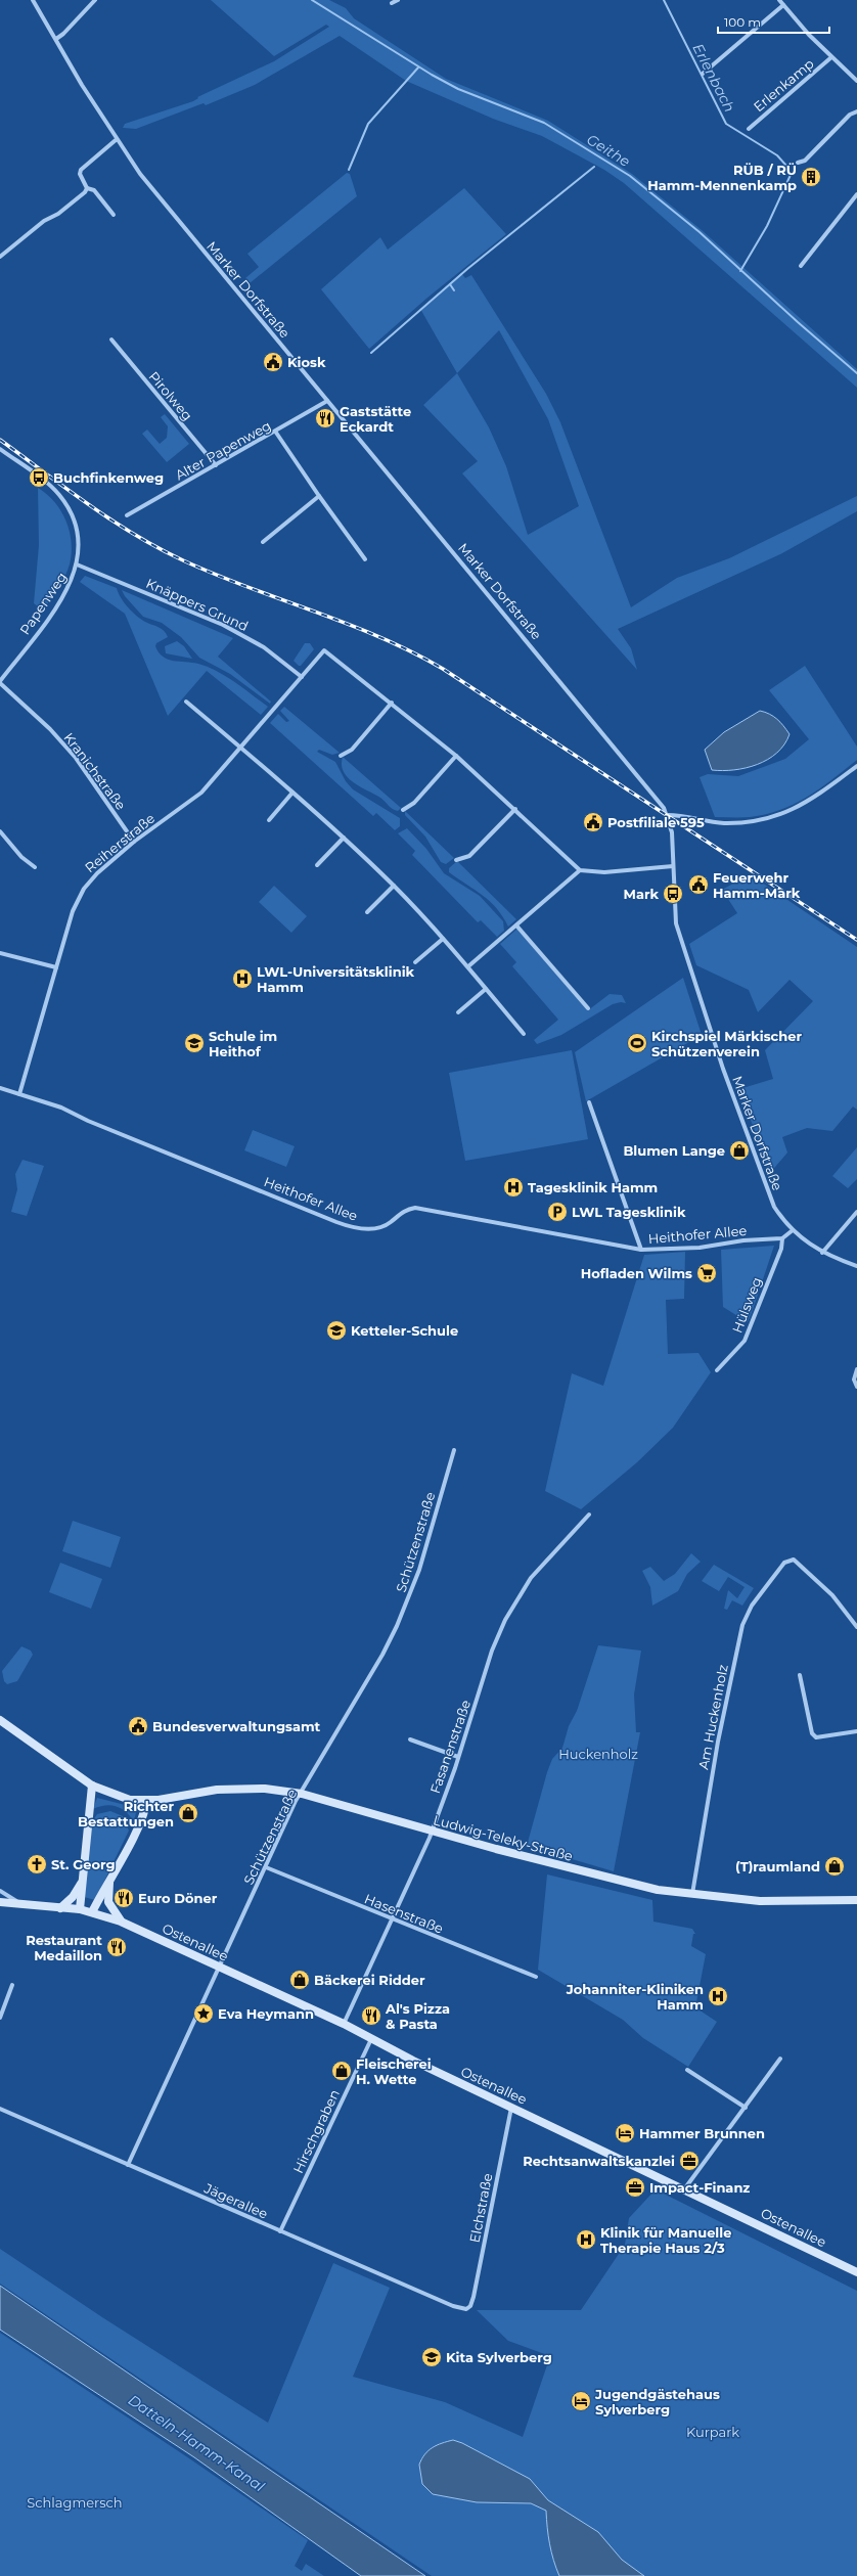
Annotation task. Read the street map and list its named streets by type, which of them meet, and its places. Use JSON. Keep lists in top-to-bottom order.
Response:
{
  "streets": {
    "street": [
      "Erlenkamp",
      "Marker Dorfstraße",
      "Pirolweg",
      "Alter Papenweg",
      "Papenweg",
      "Knäppers Grund",
      "Kranichstraße",
      "Reiherstraße",
      "Heithofer Allee",
      "Hülsweg",
      "Schützenstraße",
      "Am Huckenholz",
      "Fasanenstraße",
      "Ludwig-Teleky-Straße",
      "Hasenstraße",
      "Ostenallee",
      "Hirschgraben",
      "Jägerallee",
      "Elchstraße"
    ]
  },
  "crossings": [
    ["Marker Dorfstraße", "Alter Papenweg"],
    ["Pirolweg", "Alter Papenweg"],
    ["Papenweg", "Knäppers Grund"],
    ["Papenweg", "Kranichstraße"],
    ["Knäppers Grund", "Reiherstraße"],
    ["Kranichstraße", "Reiherstraße"],
    ["Reiherstraße", "Heithofer Allee"],
    ["Heithofer Allee", "Hülsweg"],
    ["Schützenstraße", "Ludwig-Teleky-Straße"],
    ["Schützenstraße", "Hasenstraße"],
    ["Schützenstraße", "Ostenallee"],
    ["Schützenstraße", "Jägerallee"],
    ["Am Huckenholz", "Ludwig-Teleky-Straße"],
    ["Fasanenstraße", "Ludwig-Teleky-Straße"],
    ["Fasanenstraße", "Hasenstraße"],
    ["Fasanenstraße", "Ostenallee"],
    ["Ostenallee", "Hirschgraben"],
    ["Ostenallee", "Elchstraße"],
    ["Hirschgraben", "Jägerallee"],
    ["Jägerallee", "Elchstraße"]
  ],
  "water": ["Erlenbach", "Geithe", "Datteln-Hamm-Kanal"],
  "parks": ["Huckenholz", "Kurpark", "Schlagmersch"],
  "places": {
    "building": ["RÜB / RÜ Hamm-Mennenkamp"],
    "public building": [
      "Kiosk",
      "Postfiliale 595",
      "Feuerwehr Hamm-Mark",
      "Bundesverwaltungsamt"
    ],
    "restaurant": [
      "Gaststätte Eckardt",
      "Euro Döner",
      "Restaurant Medaillon",
      "Al's Pizza & Pasta"
    ],
    "bus stop": ["Buchfinkenweg", "Mark"],
    "hospital": [
      "LWL-Universitätsklinik Hamm",
      "Tagesklinik Hamm",
      "Johanniter-Kliniken Hamm",
      "Klinik für Manuelle Therapie Haus 2/3"
    ],
    "school or university": ["Schule im Heithof", "Ketteler-Schule", "Kita Sylverberg"],
    "sports": ["Kirchspiel Märkischer Schützenverein"],
    "shop": [
      "Blumen Lange",
      "Richter Bestattungen",
      "(T)raumland",
      "Bäckerei Ridder",
      "Fleischerei H. Wette"
    ],
    "parking": ["LWL Tagesklinik"],
    "supermarket": ["Hofladen Wilms"],
    "church": ["St. Georg"],
    "place": ["Eva Heymann"],
    "hotel": ["Hammer Brunnen", "Jugendgästehaus Sylverberg"],
    "office": ["Rechtsanwaltskanzlei", "Impact-Finanz"]
  },
  "scale_bar": "100 m"
}
